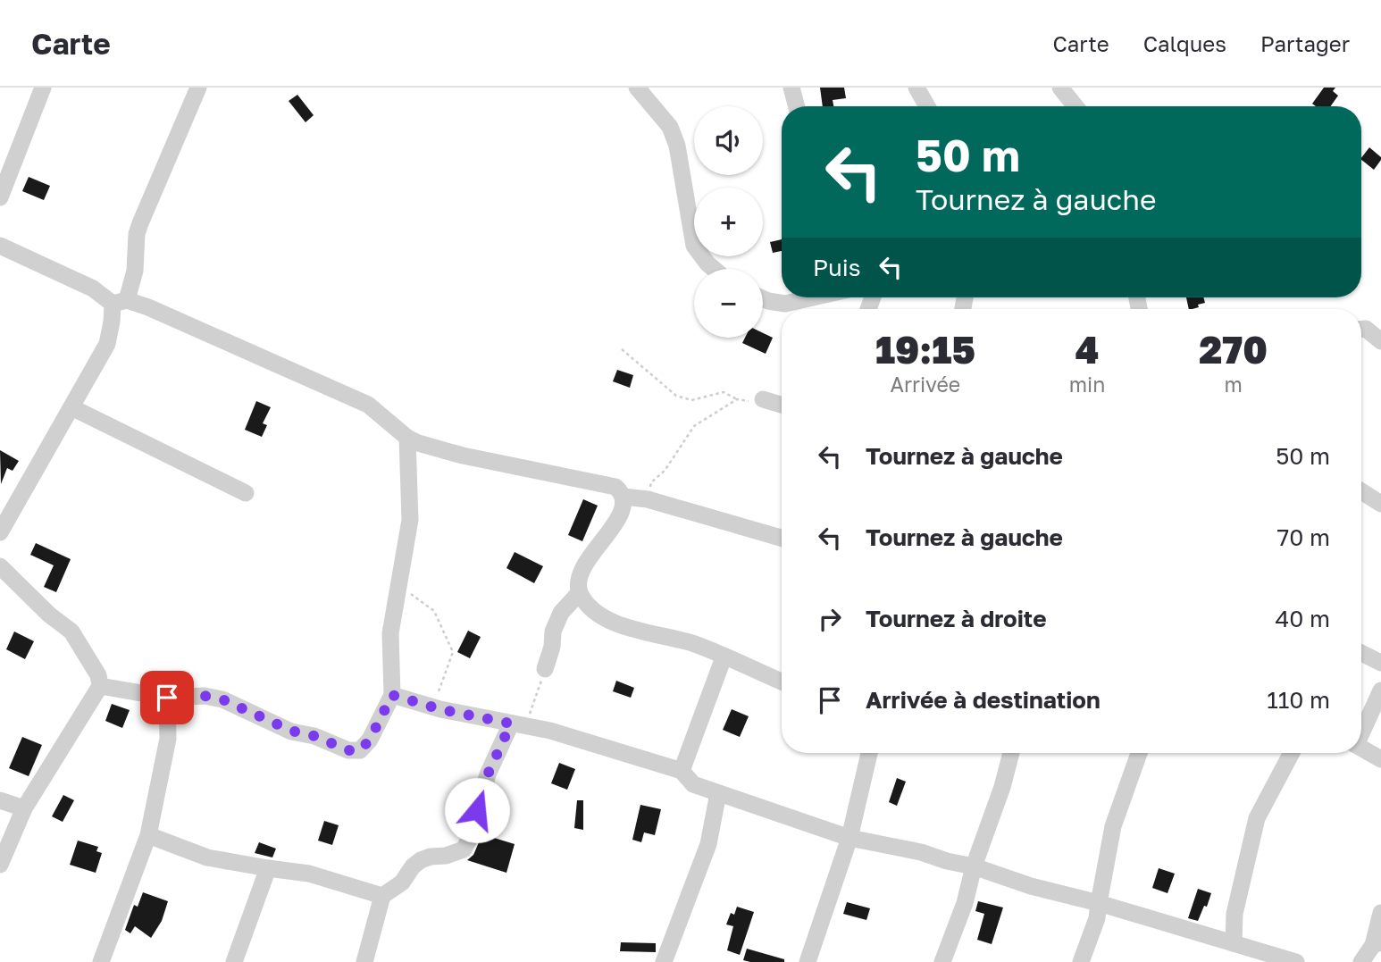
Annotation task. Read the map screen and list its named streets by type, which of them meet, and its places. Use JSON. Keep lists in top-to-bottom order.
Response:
{
  "page": {
    "header": "Carte",
    "nav": ["Carte", "Calques", "Partager"],
    "map_buttons": ["+", "−"],
    "turn": ["50 m", "Tournez à gauche"],
    "then": "Puis",
    "eta": [
      "19:15",
      "Arrivée",
      "4",
      "min",
      "270",
      "m"
    ],
    "list": [
      {
        "name": "Tournez à gauche",
        "value": "50 m"
      },
      {
        "name": "Tournez à gauche",
        "value": "70 m"
      },
      {
        "name": "Tournez à droite",
        "value": "40 m"
      },
      {
        "name": "Arrivée à destination",
        "value": "110 m"
      }
    ]
  }
}
